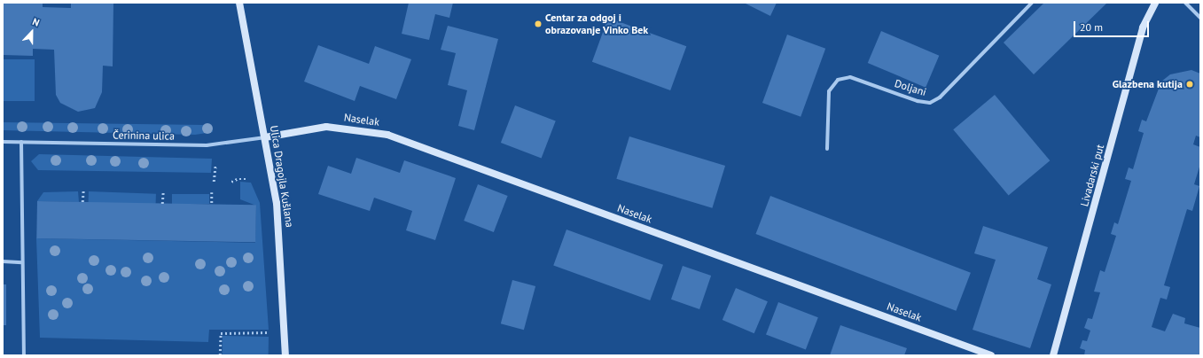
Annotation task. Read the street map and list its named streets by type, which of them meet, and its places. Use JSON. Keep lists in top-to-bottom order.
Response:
{
  "streets": {
    "street": [
      "Doljani",
      "Naselak",
      "Čerinina ulica",
      "Livadarski put",
      "Ulica Dragojla Kušlana"
    ]
  },
  "crossings": [
    ["Naselak", "Čerinina ulica"],
    ["Naselak", "Ulica Dragojla Kušlana"],
    ["Čerinina ulica", "Ulica Dragojla Kušlana"]
  ],
  "places": ["Centar za odgoj i obrazovanje Vinko Bek", "Glazbena kutija"],
  "scale_bar": "20 m",
  "north": "top"
}
